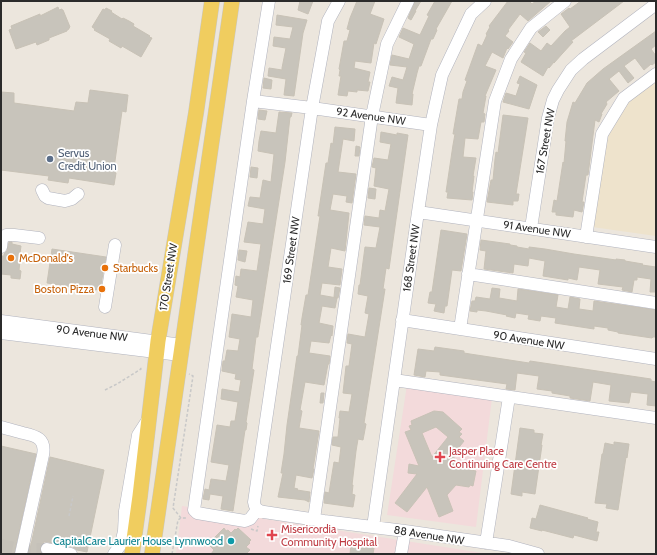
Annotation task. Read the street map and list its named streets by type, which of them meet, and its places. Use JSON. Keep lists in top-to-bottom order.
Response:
{
  "streets": {
    "main road": ["170 Street NW"],
    "street": [
      "92 Avenue NW",
      "167 Street NW",
      "91 Avenue NW",
      "169 Street NW",
      "168 Street NW",
      "90 Avenue NW",
      "88 Avenue NW"
    ]
  },
  "crossings": [
    ["92 Avenue NW", "169 Street NW"],
    ["92 Avenue NW", "168 Street NW"],
    ["167 Street NW", "91 Avenue NW"],
    ["91 Avenue NW", "168 Street NW"],
    ["169 Street NW", "88 Avenue NW"],
    ["168 Street NW", "90 Avenue NW"],
    ["168 Street NW", "88 Avenue NW"],
    ["170 Street NW", "90 Avenue NW"]
  ],
  "places": {
    "other": [
      "Servus Credit Union",
      "McDonald's",
      "Starbucks",
      "Boston Pizza",
      "CapitalCare Laurier House Lynnwood"
    ],
    "health": ["Jasper Place Continuing Care Centre", "Misericordia Community Hospital"]
  }
}
